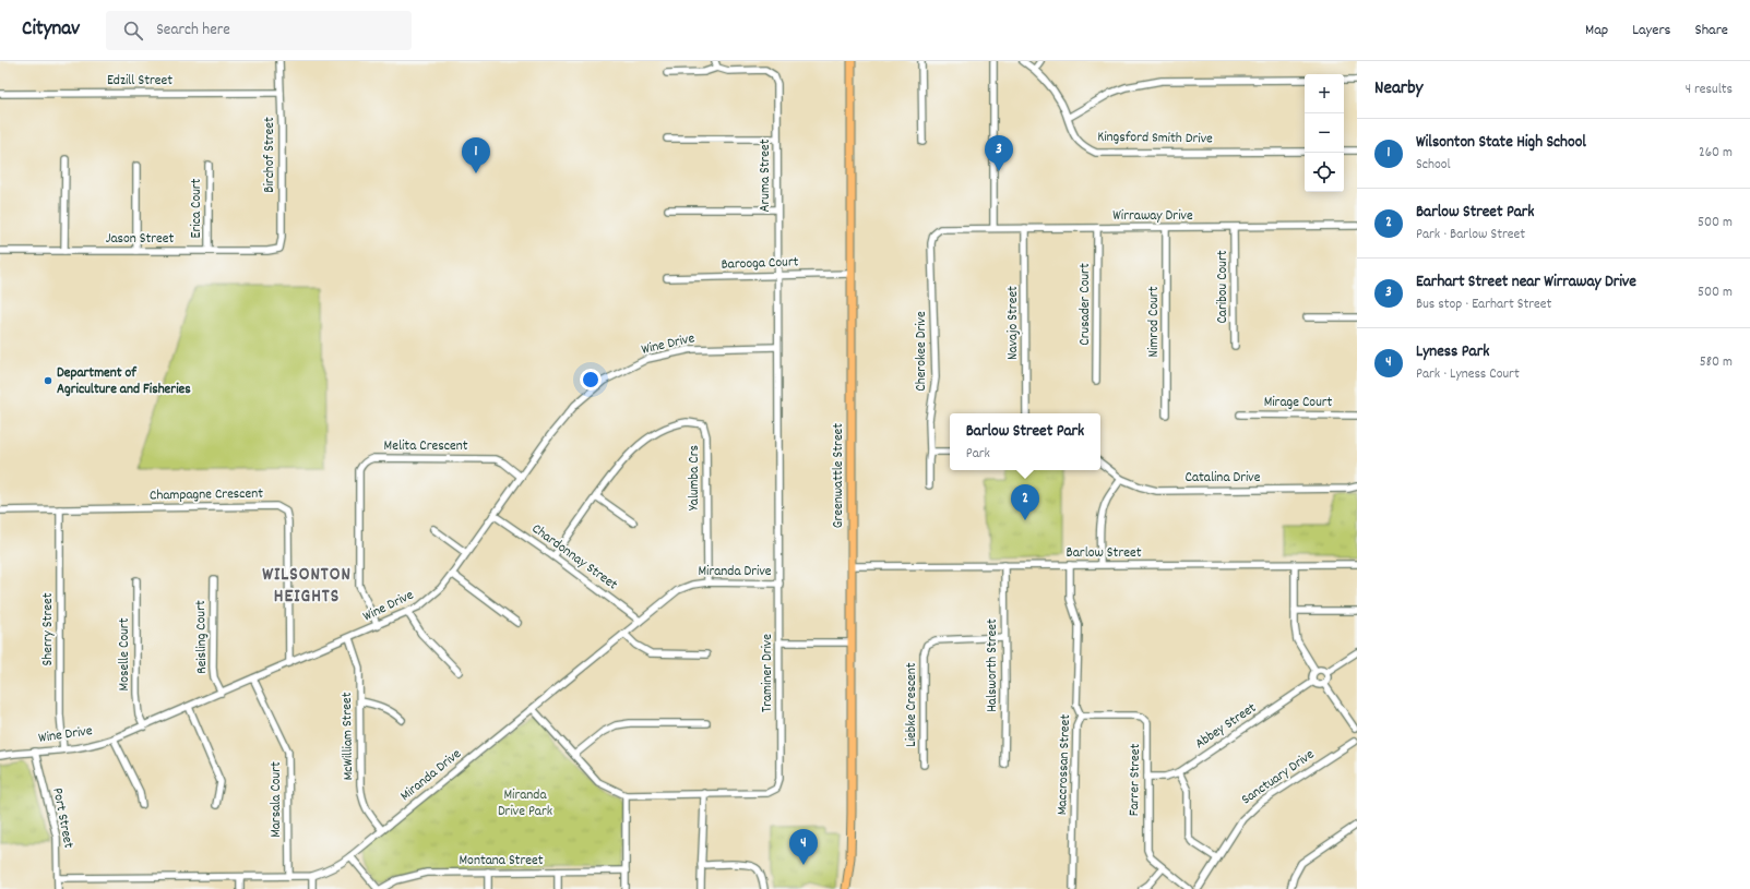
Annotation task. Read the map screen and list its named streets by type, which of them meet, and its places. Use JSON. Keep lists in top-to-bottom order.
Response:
{
  "streets": {
    "main road": ["Greenwattle Street"],
    "street": [
      "Edzill Street",
      "Kingsford Smith Drive",
      "Birchof Street",
      "Aruma Street",
      "Erica Court",
      "Wirraway Drive",
      "Jason Street",
      "Barooga Court",
      "Caribou Court",
      "Crusader Court",
      "Nimrod Court",
      "Navajo Street",
      "Wine Drive",
      "Cherokee Drive",
      "Mirage Court",
      "Melita Crescent",
      "Yalumba Crs",
      "Catalina Drive",
      "Champagne Crescent",
      "Barlow Street",
      "Chardonnay Street",
      "Miranda Drive",
      "Sherry Street",
      "Reisling Court",
      "Moselle Court",
      "Halsworth Street",
      "Traminer Drive",
      "Liebke Crescent",
      "Abbey Street",
      "McWilliam Street",
      "Maccrossan Street",
      "Sanctuary Drive",
      "Farrer Street",
      "Marsala Court",
      "Port Street",
      "Montana Street"
    ]
  },
  "crossings": [
    ["Edzill Street", "Birchof Street"],
    ["Birchof Street", "Jason Street"],
    ["Aruma Street", "Barooga Court"],
    ["Aruma Street", "Traminer Drive"],
    ["Erica Court", "Jason Street"],
    ["Wirraway Drive", "Caribou Court"],
    ["Wirraway Drive", "Crusader Court"],
    ["Wirraway Drive", "Nimrod Court"],
    ["Wirraway Drive", "Navajo Street"],
    ["Wirraway Drive", "Cherokee Drive"],
    ["Barooga Court", "Greenwattle Street"],
    ["Barooga Court", "Traminer Drive"],
    ["Wine Drive", "Melita Crescent"],
    ["Wine Drive", "Champagne Crescent"],
    ["Wine Drive", "Chardonnay Street"],
    ["Wine Drive", "Sherry Street"],
    ["Wine Drive", "Reisling Court"],
    ["Wine Drive", "Moselle Court"],
    ["Wine Drive", "Traminer Drive"],
    ["Wine Drive", "McWilliam Street"],
    ["Wine Drive", "Marsala Court"],
    ["Wine Drive", "Port Street"],
    ["Greenwattle Street", "Barlow Street"],
    ["Yalumba Crs", "Chardonnay Street"],
    ["Yalumba Crs", "Miranda Drive"],
    ["Champagne Crescent", "Sherry Street"],
    ["Barlow Street", "Halsworth Street"],
    ["Barlow Street", "Maccrossan Street"],
    ["Chardonnay Street", "Miranda Drive"],
    ["Miranda Drive", "Traminer Drive"],
    ["Miranda Drive", "McWilliam Street"],
    ["Miranda Drive", "Marsala Court"],
    ["Miranda Drive", "Port Street"],
    ["Halsworth Street", "Liebke Crescent"],
    ["Abbey Street", "Farrer Street"],
    ["Maccrossan Street", "Farrer Street"]
  ],
  "districts": ["WILSONTON HEIGHTS"],
  "parks": ["Miranda Drive Park"],
  "places": ["Department of Agriculture and Fisheries"],
  "page": {
    "header": "Citynav",
    "search": "Search here",
    "nav": ["Map", "Layers", "Share"],
    "heading": ["Nearby", "4 results"],
    "map_buttons": ["+", "−"],
    "list": [
      {
        "mark": "1",
        "name": "Wilsonton State High School",
        "note": "School",
        "value": "260 m"
      },
      {
        "mark": "2",
        "name": "Barlow Street Park",
        "note": "Park · Barlow Street",
        "value": "500 m"
      },
      {
        "mark": "3",
        "name": "Earhart Street near Wirraway Drive",
        "note": "Bus stop · Earhart Street",
        "value": "500 m"
      },
      {
        "mark": "4",
        "name": "Lyness Park",
        "note": "Park · Lyness Court",
        "value": "580 m"
      }
    ],
    "pins": [
      "3",
      "1",
      "2",
      "4"
    ],
    "popup": ["Barlow Street Park", "Park"]
  }
}
